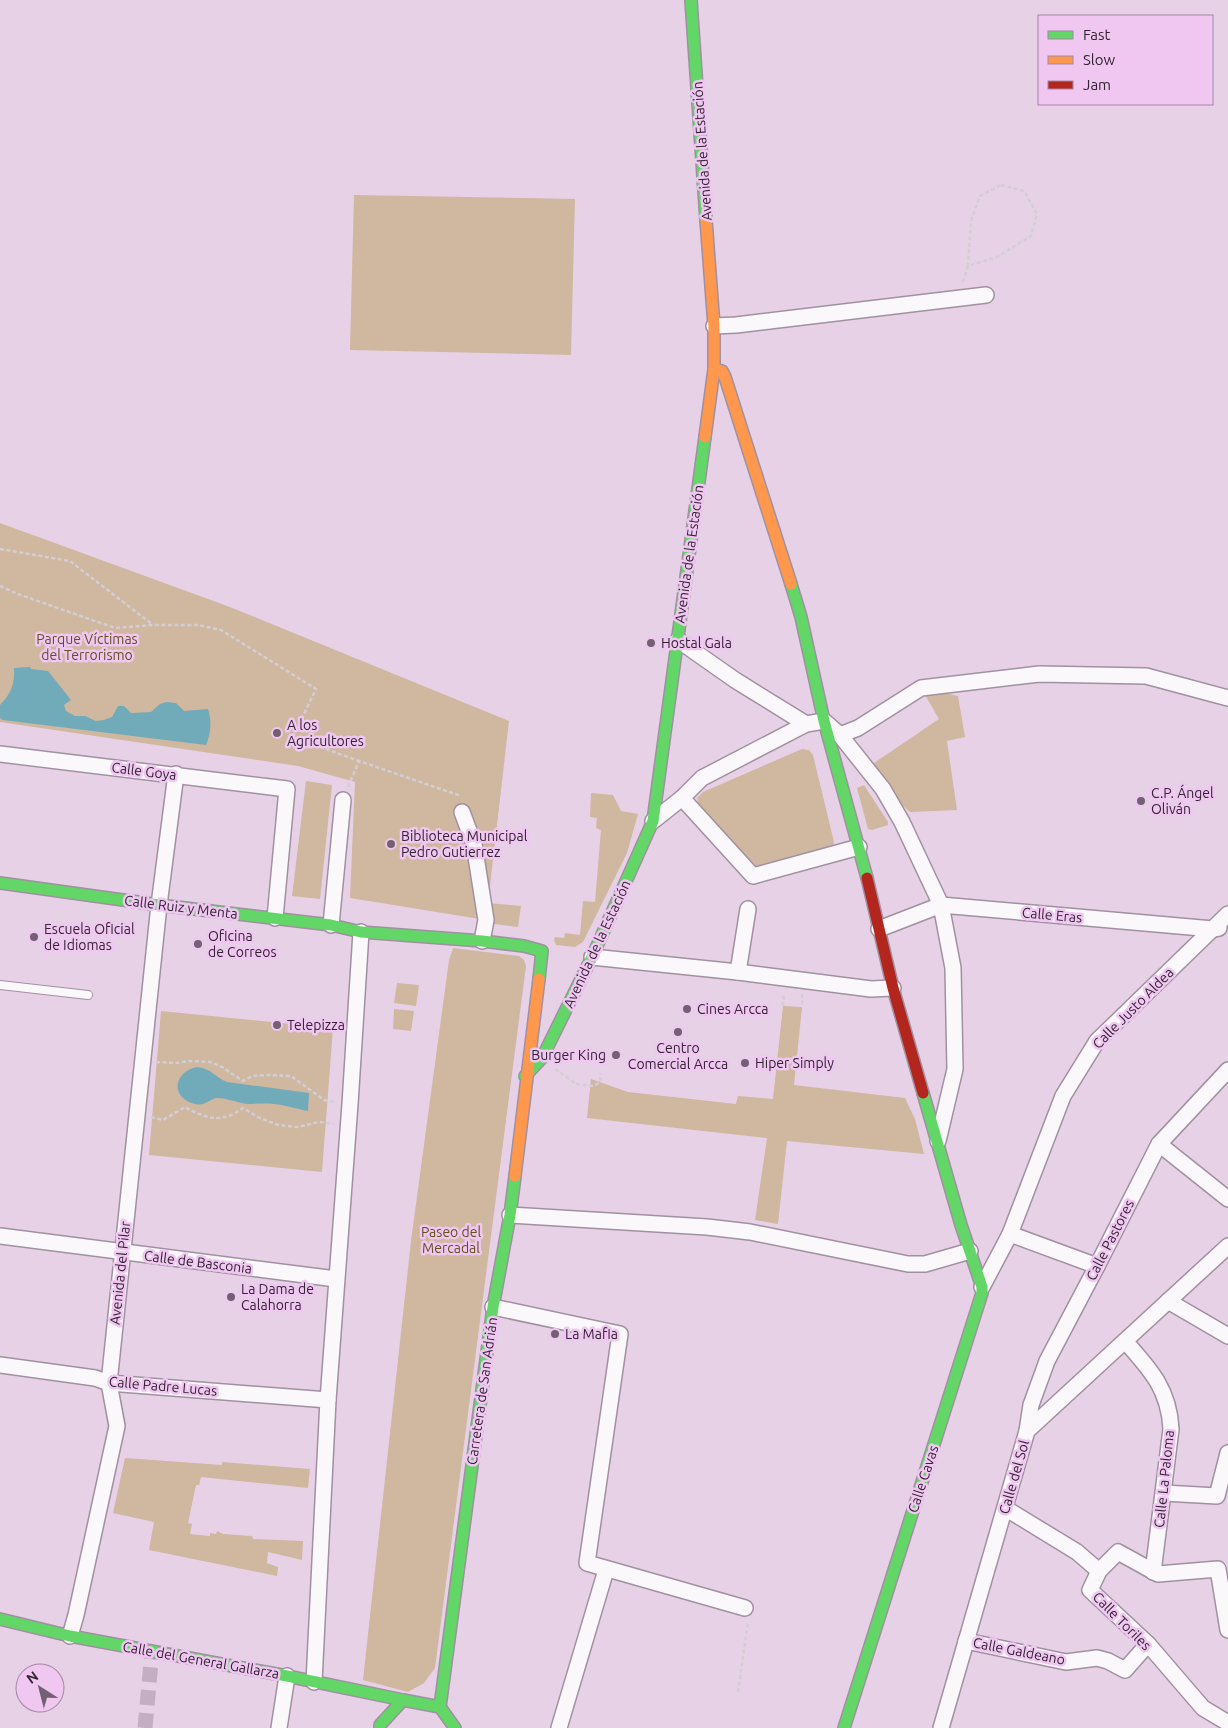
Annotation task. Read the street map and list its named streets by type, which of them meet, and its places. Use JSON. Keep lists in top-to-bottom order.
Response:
{
  "streets": {
    "street": [
      "Avenida de la Estación",
      "Calle Goya",
      "Calle Ruiz y Menta",
      "Calle Eras",
      "Calle Justo Aldea",
      "Calle Pastores",
      "Calle de Basconia",
      "Avenida del Pilar",
      "Calle Padre Lucas",
      "Carretera de San Adrián",
      "Calle del Sol",
      "Calle Cavas",
      "Calle La Paloma",
      "Calle Toriles",
      "Calle Galdeano",
      "Calle del General Gallarza"
    ]
  },
  "crossings": [
    ["Avenida de la Estación", "Carretera de San Adrián"],
    ["Calle Goya", "Calle Ruiz y Menta"],
    ["Calle Goya", "Avenida del Pilar"],
    ["Calle Ruiz y Menta", "Avenida del Pilar"],
    ["Calle Ruiz y Menta", "Carretera de San Adrián"],
    ["Calle Eras", "Calle Justo Aldea"],
    ["Calle Justo Aldea", "Calle Cavas"],
    ["Calle Pastores", "Calle del Sol"],
    ["Calle de Basconia", "Avenida del Pilar"],
    ["Avenida del Pilar", "Calle Padre Lucas"],
    ["Avenida del Pilar", "Calle del General Gallarza"],
    ["Carretera de San Adrián", "Calle del General Gallarza"],
    ["Calle del Sol", "Calle La Paloma"],
    ["Calle del Sol", "Calle Toriles"],
    ["Calle del Sol", "Calle Galdeano"],
    ["Calle Toriles", "Calle Galdeano"]
  ],
  "parks": ["Parque Víctimas del Terrorismo", "Paseo del Mercadal"],
  "places": [
    "Hostal Gala",
    "A los Agricultores",
    "C.P. Ángel Oliván",
    "Biblioteca Municipal Pedro Gutierrez",
    "Escuela Oficial de Idiomas",
    "Oficina de Correos",
    "Cines Arcca",
    "Telepizza",
    "Centro Comercial Arcca",
    "Burger King",
    "Hiper Simply",
    "La Dama de Calahorra",
    "La Mafia"
  ],
  "legend": ["Fast", "Slow", "Jam"],
  "north": "top left"
}
